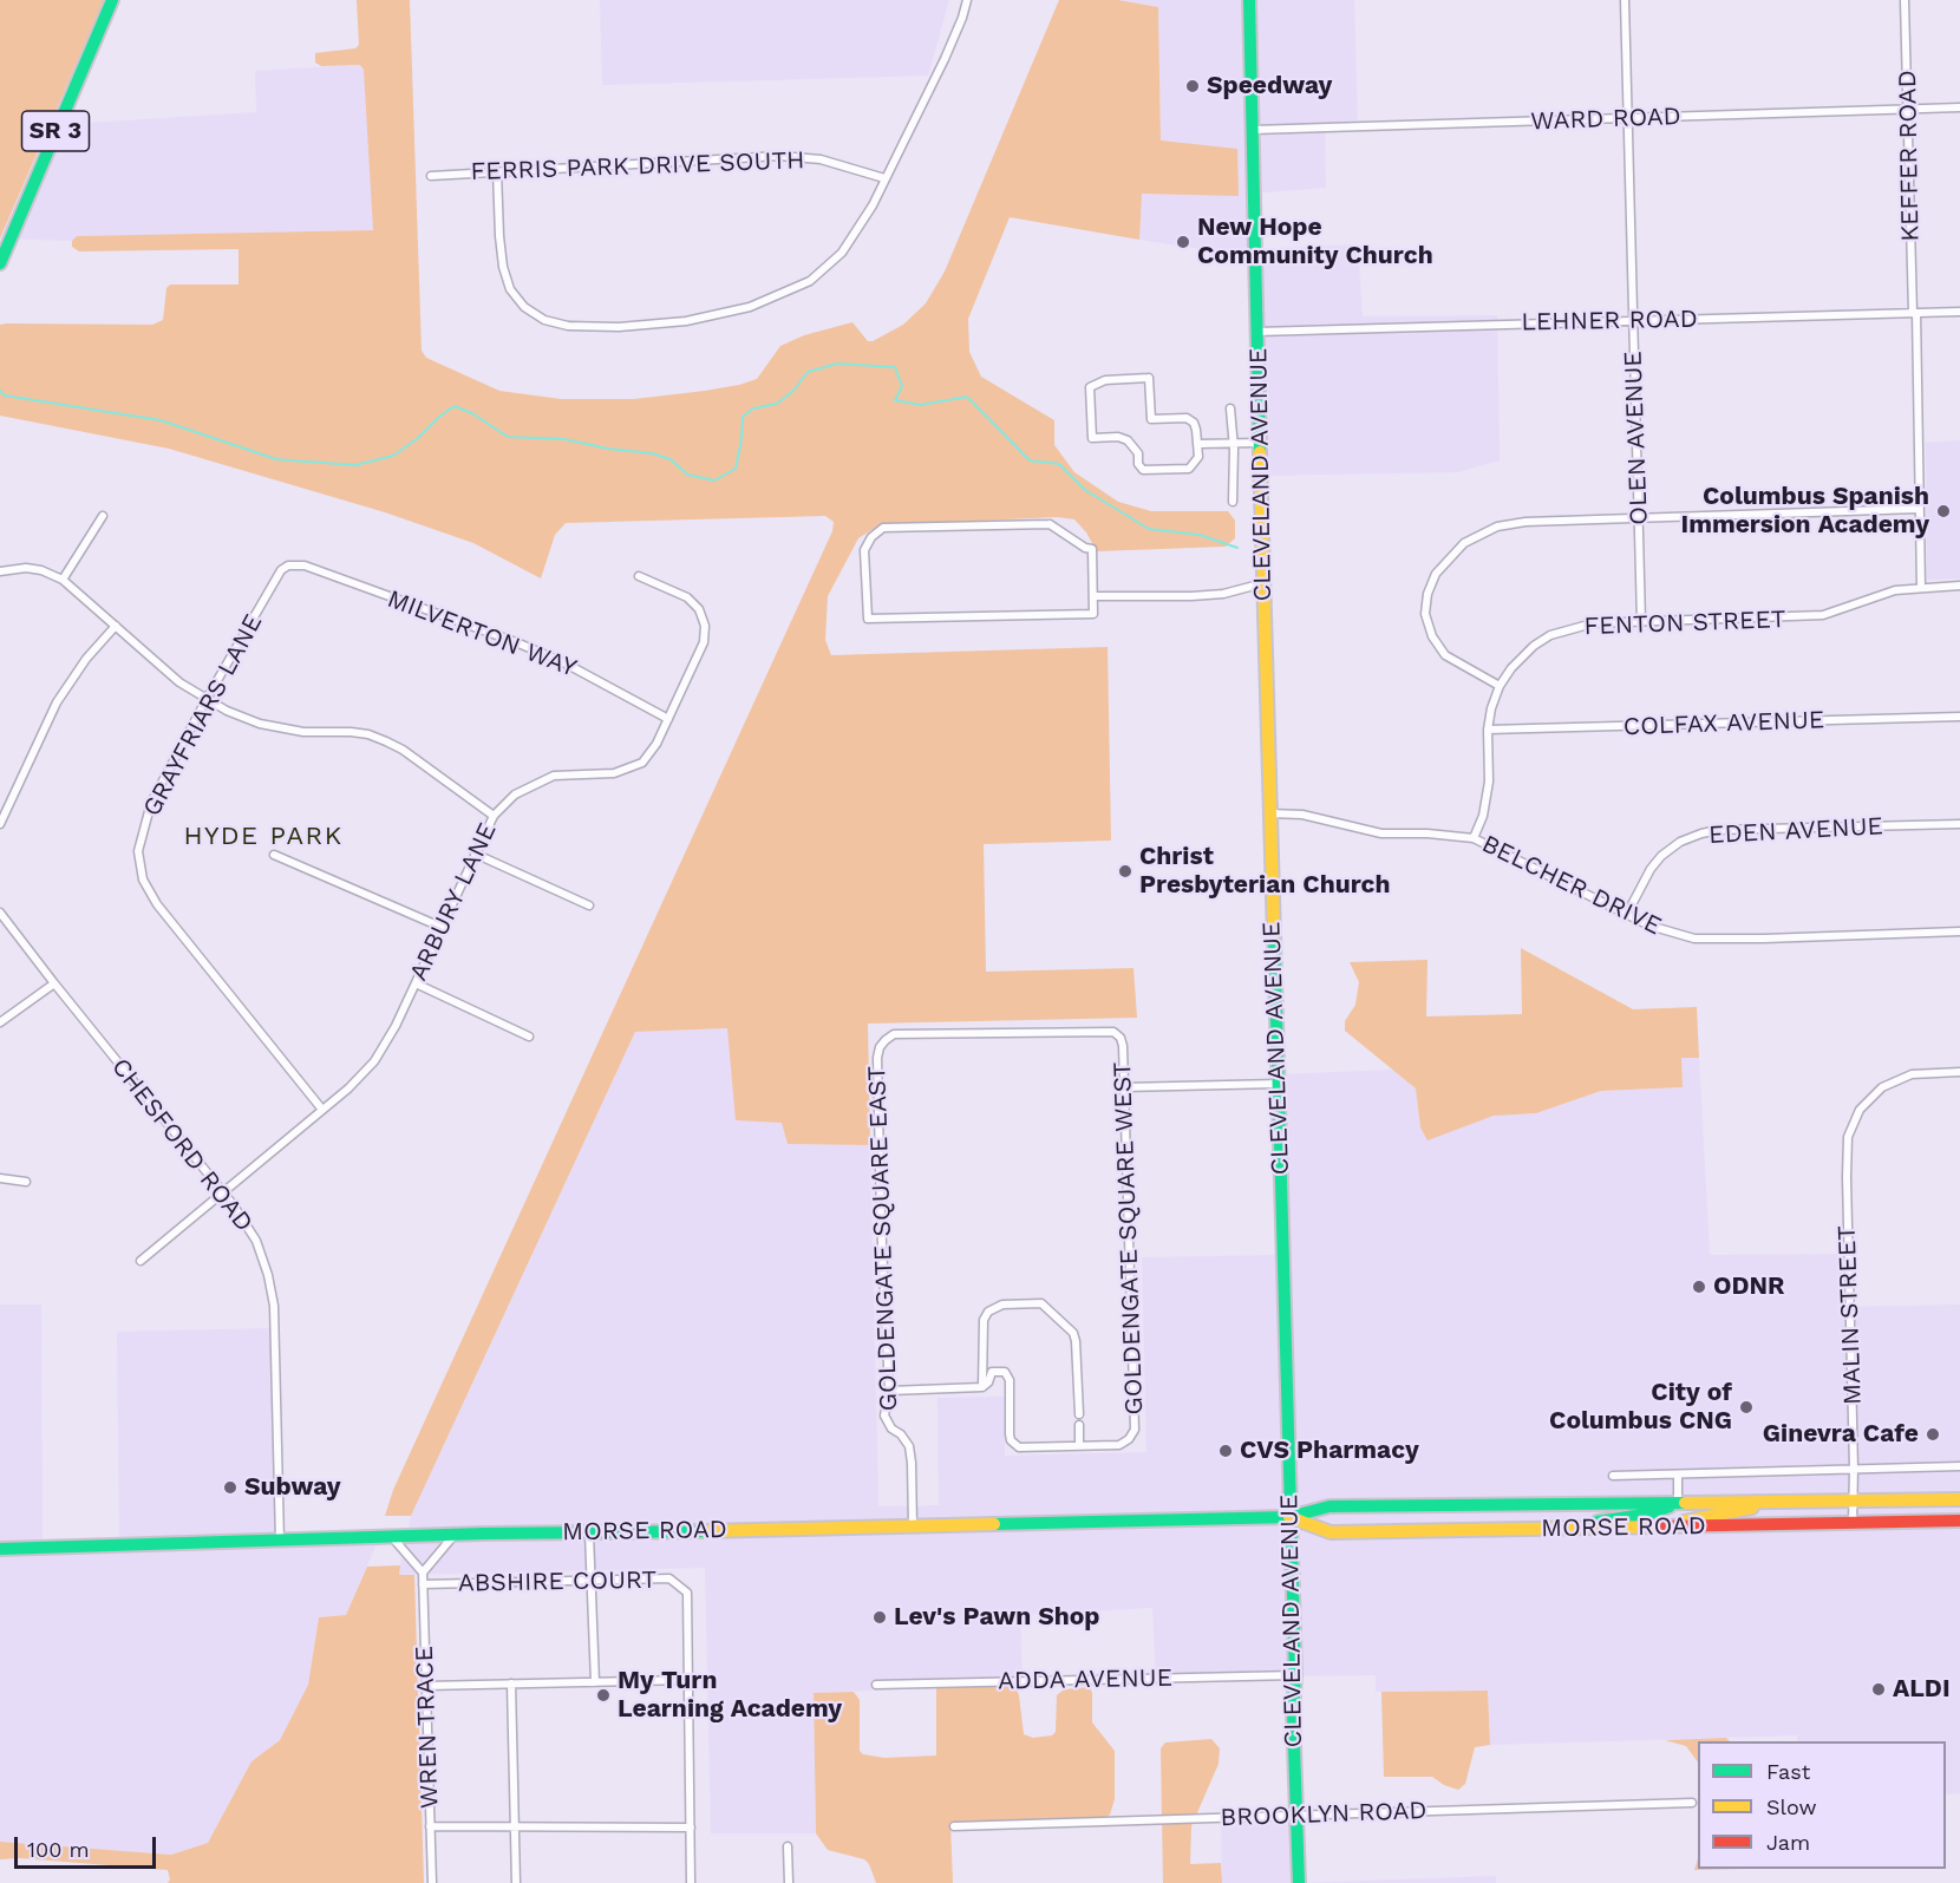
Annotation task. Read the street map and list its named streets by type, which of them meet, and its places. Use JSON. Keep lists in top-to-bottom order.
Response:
{
  "streets": {
    "main road": ["SR 3", "CLEVELAND AVENUE", "MORSE ROAD"],
    "street": [
      "WARD ROAD",
      "KEFFER ROAD",
      "FERRIS PARK DRIVE SOUTH",
      "LEHNER ROAD",
      "OLEN AVENUE",
      "FENTON STREET",
      "MILVERTON WAY",
      "GRAYFRIARS LANE",
      "COLFAX AVENUE",
      "EDEN AVENUE",
      "BELCHER DRIVE",
      "ARBURY LANE",
      "CHESFORD ROAD",
      "GOLDENGATE SQUARE EAST",
      "GOLDENGATE SQUARE WEST",
      "MALIN STREET",
      "ABSHIRE COURT",
      "ADDA AVENUE",
      "WREN TRACE",
      "BROOKLYN ROAD"
    ]
  },
  "crossings": [
    ["WARD ROAD", "KEFFER ROAD"],
    ["WARD ROAD", "OLEN AVENUE"],
    ["WARD ROAD", "CLEVELAND AVENUE"],
    ["KEFFER ROAD", "LEHNER ROAD"],
    ["KEFFER ROAD", "FENTON STREET"],
    ["LEHNER ROAD", "OLEN AVENUE"],
    ["LEHNER ROAD", "CLEVELAND AVENUE"],
    ["OLEN AVENUE", "FENTON STREET"],
    ["CLEVELAND AVENUE", "BELCHER DRIVE"],
    ["CLEVELAND AVENUE", "MORSE ROAD"],
    ["CLEVELAND AVENUE", "ADDA AVENUE"],
    ["CLEVELAND AVENUE", "BROOKLYN ROAD"],
    ["FENTON STREET", "COLFAX AVENUE"],
    ["FENTON STREET", "BELCHER DRIVE"],
    ["MILVERTON WAY", "GRAYFRIARS LANE"],
    ["MILVERTON WAY", "ARBURY LANE"],
    ["GRAYFRIARS LANE", "ARBURY LANE"],
    ["EDEN AVENUE", "BELCHER DRIVE"],
    ["ARBURY LANE", "CHESFORD ROAD"],
    ["CHESFORD ROAD", "MORSE ROAD"],
    ["GOLDENGATE SQUARE EAST", "GOLDENGATE SQUARE WEST"],
    ["GOLDENGATE SQUARE EAST", "MORSE ROAD"],
    ["MALIN STREET", "MORSE ROAD"],
    ["ABSHIRE COURT", "WREN TRACE"]
  ],
  "districts": ["HYDE PARK"],
  "places": [
    "Speedway",
    "New Hope Community Church",
    "Columbus Spanish Immersion Academy",
    "Christ Presbyterian Church",
    "ODNR",
    "City of Columbus CNG",
    "Ginevra Cafe",
    "CVS Pharmacy",
    "Subway",
    "Lev's Pawn Shop",
    "ALDI",
    "My Turn Learning Academy"
  ],
  "legend": ["Fast", "Slow", "Jam"],
  "scale_bar": "100 m"
}
